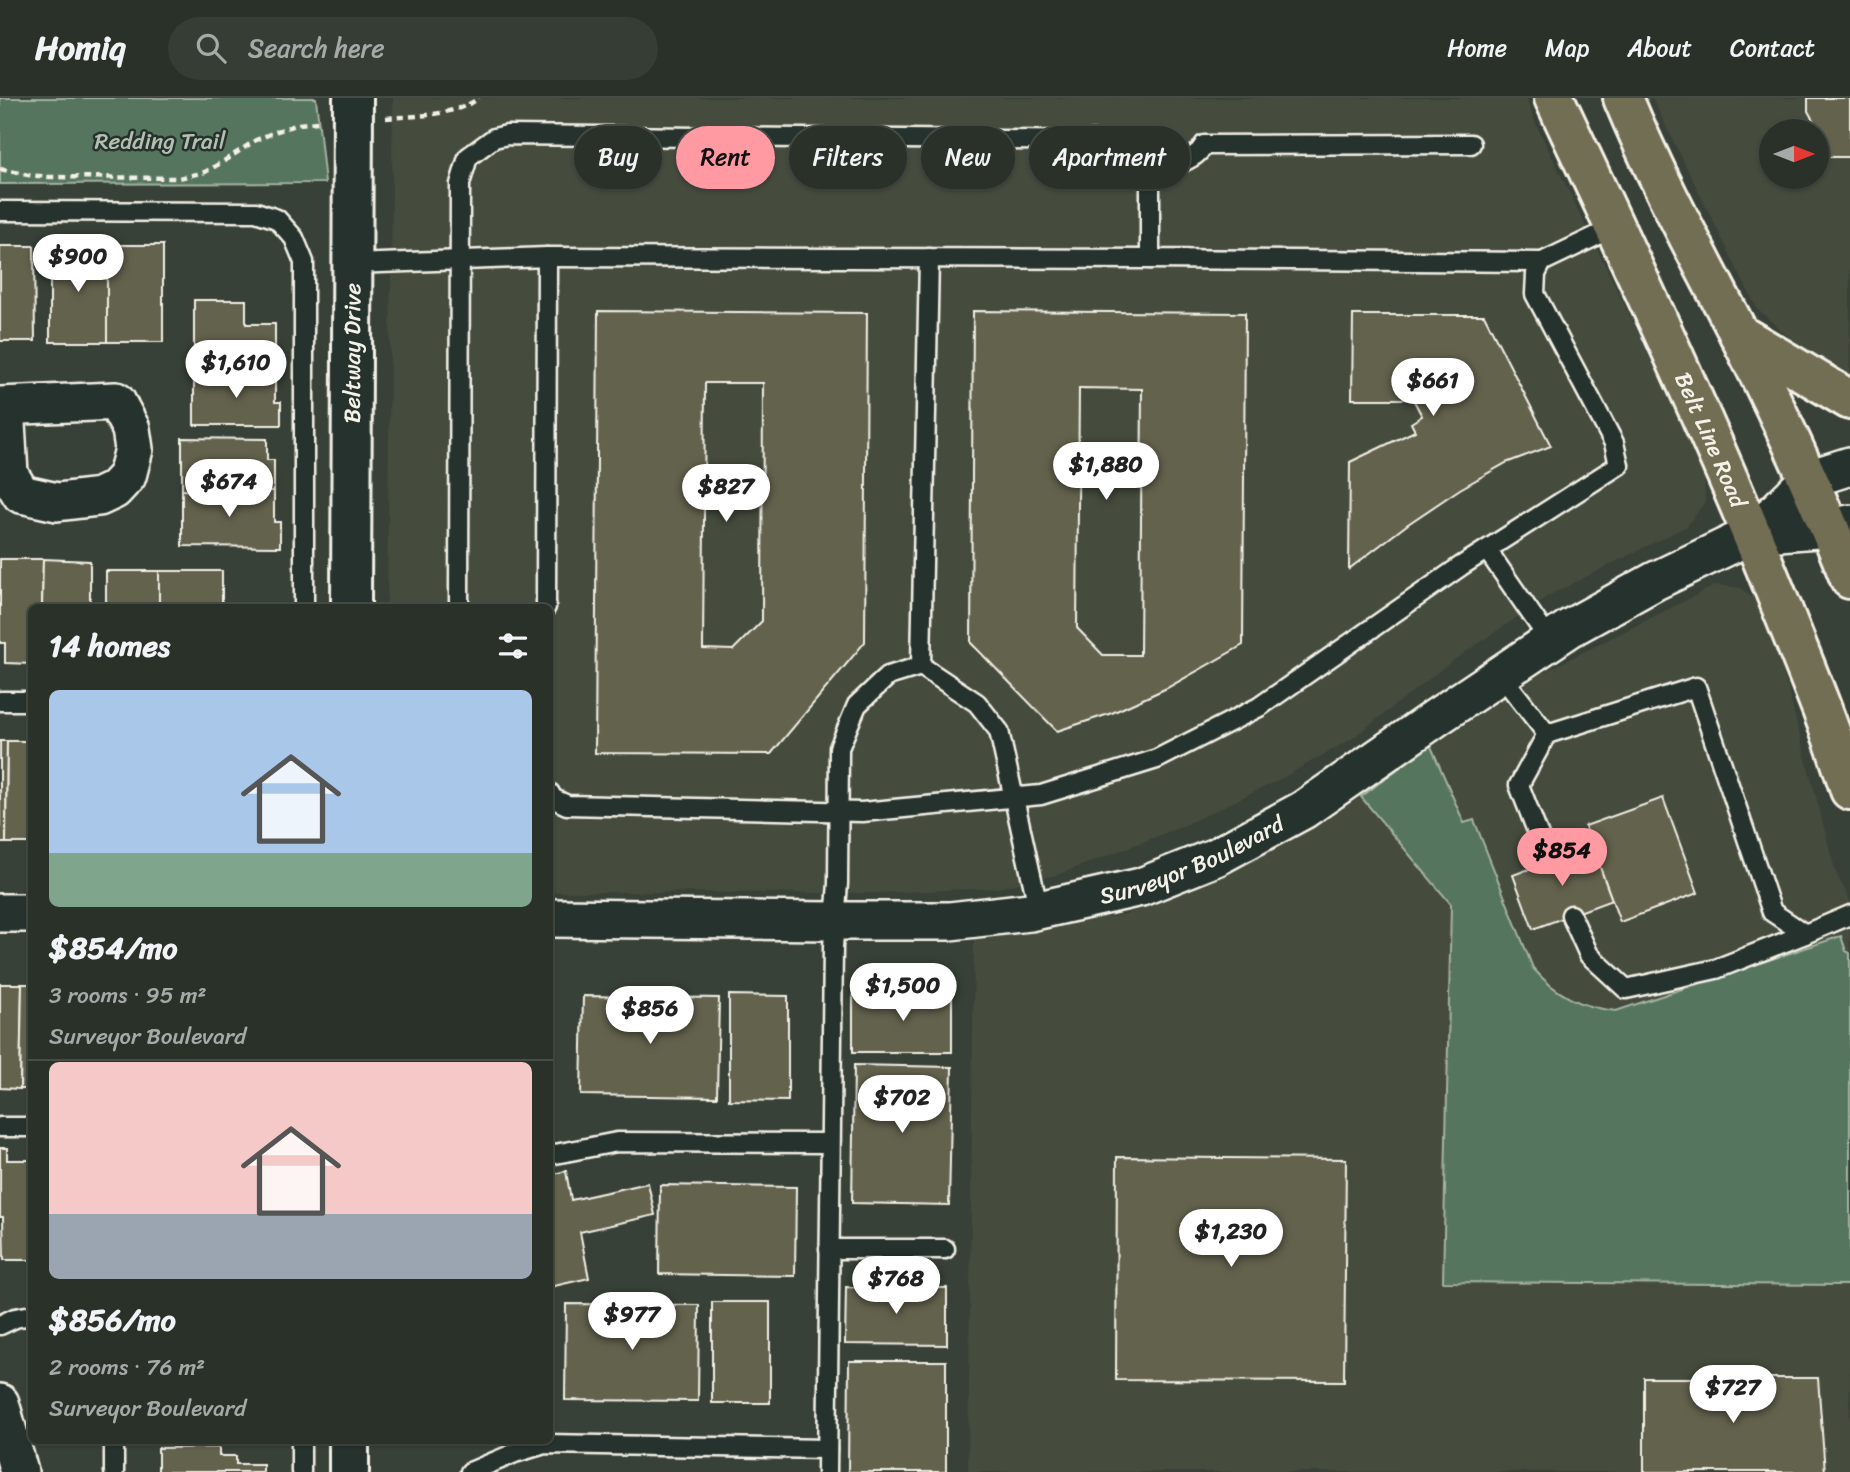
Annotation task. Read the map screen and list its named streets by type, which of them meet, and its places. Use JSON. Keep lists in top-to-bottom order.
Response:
{
  "streets": {
    "main road": ["Belt Line Road"],
    "street": ["Beltway Drive", "Surveyor Boulevard"]
  },
  "crossings": [
    ["Belt Line Road", "Surveyor Boulevard"]
  ],
  "parks": ["Redding Trail"],
  "north": "right",
  "page": {
    "header": "Homiq",
    "search": "Search here",
    "nav": [
      "Home",
      "Map",
      "About",
      "Contact"
    ],
    "chip": [
      "Buy",
      "Rent",
      "Filters",
      "New",
      "Apartment"
    ],
    "price": [
      "$900",
      "$1,610",
      "$661",
      "$1,880",
      "$674",
      "$827",
      "$854",
      "$1,500",
      "$856",
      "$702",
      "$1,230",
      "$768",
      "$977",
      "$727"
    ],
    "heading": "14 homes",
    "list": [
      {
        "name": "$854/mo",
        "note": "3 rooms · 95 m² · Surveyor Boulevard"
      },
      {
        "name": "$856/mo",
        "note": "2 rooms · 76 m² · Surveyor Boulevard"
      }
    ]
  }
}
